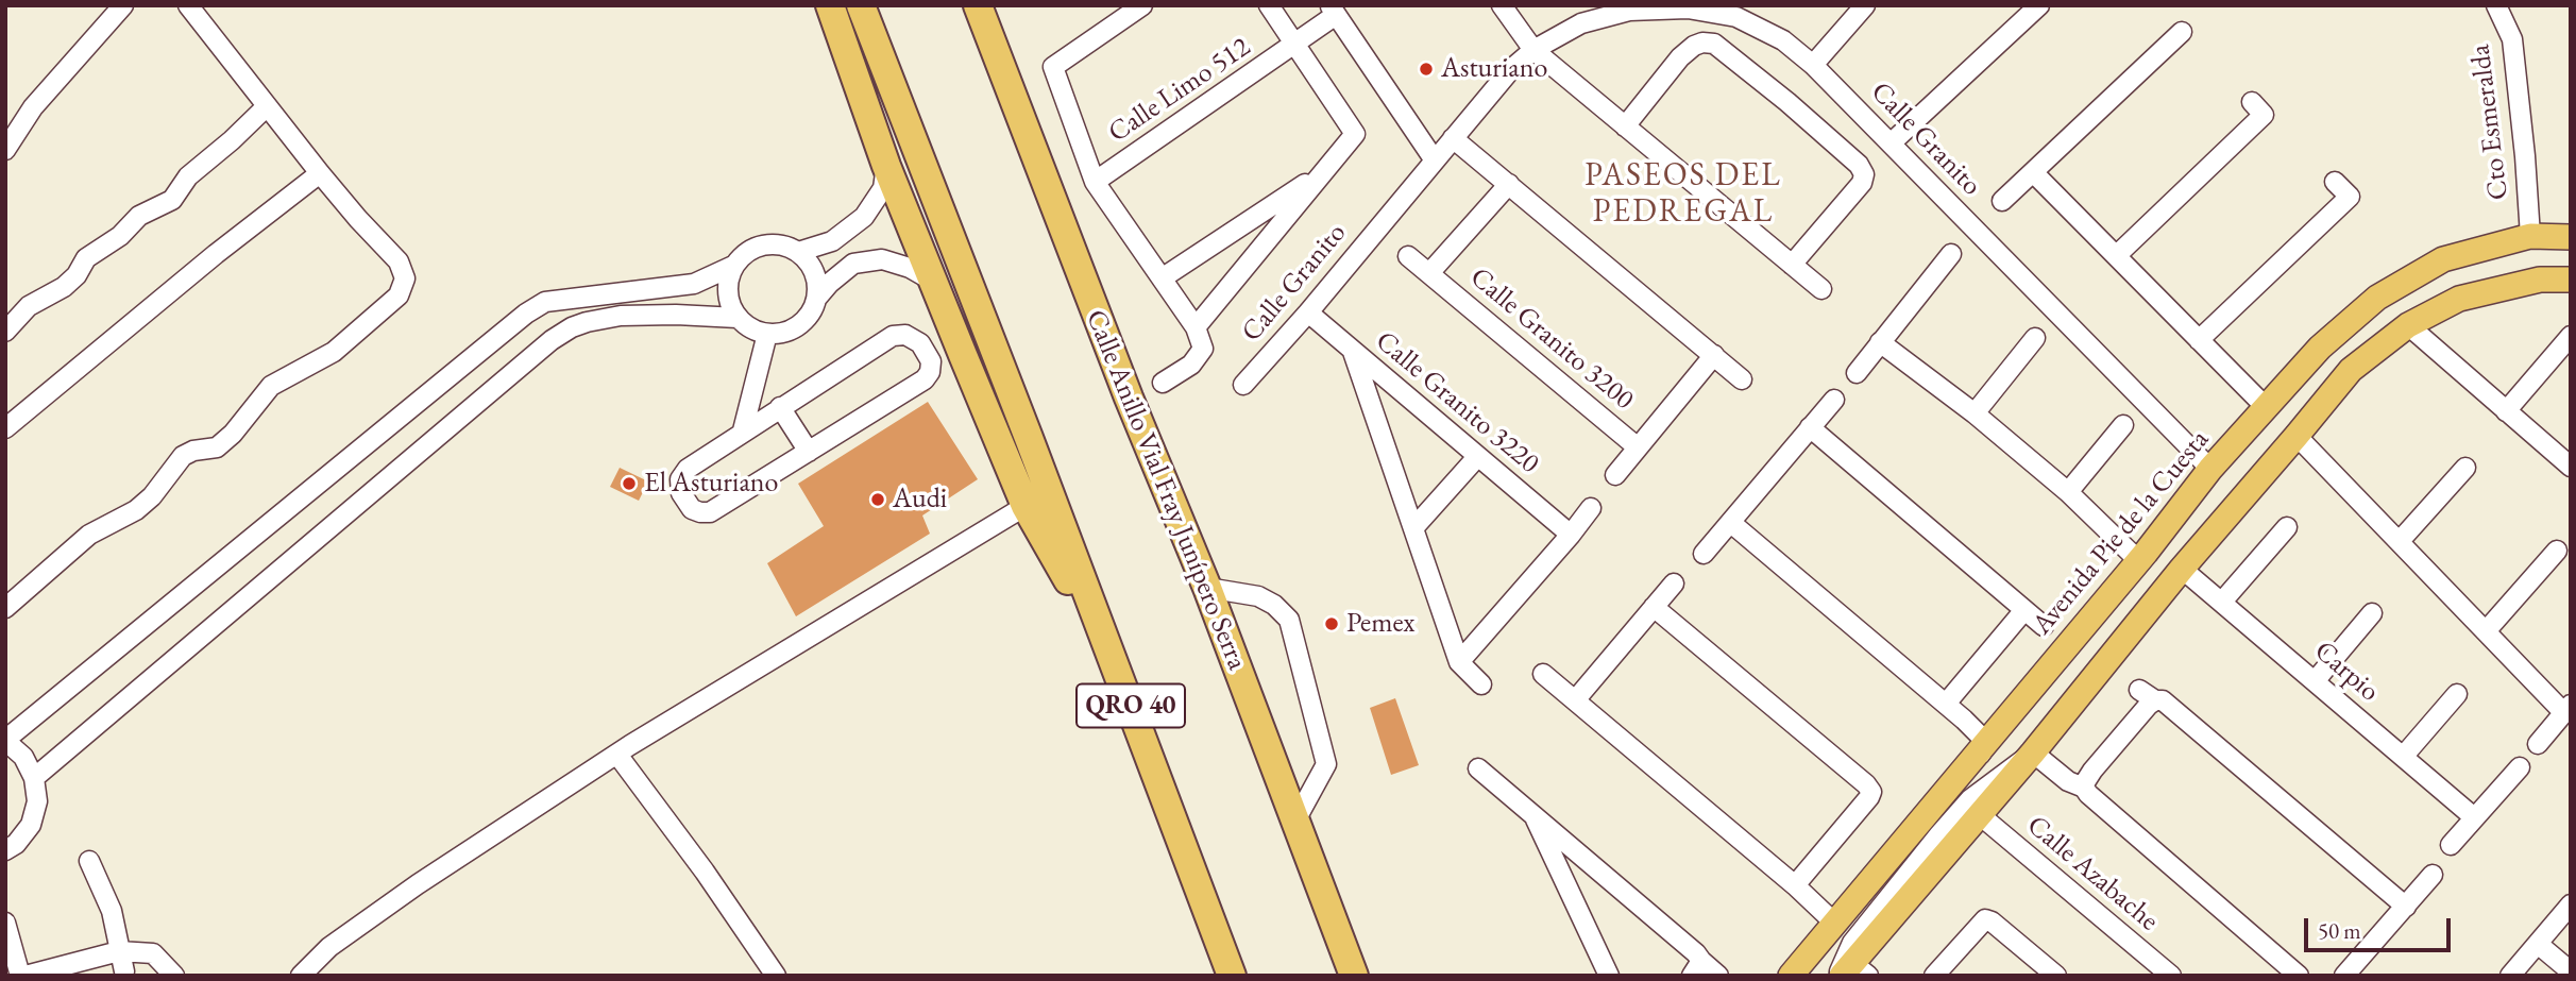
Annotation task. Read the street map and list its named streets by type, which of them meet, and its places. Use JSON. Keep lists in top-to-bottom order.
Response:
{
  "streets": {
    "highway": ["Calle Anillo Vial Fray Junípero Serra", "QRO 40"],
    "main road": ["Avenida Pie de la Cuesta"],
    "street": [
      "Calle Limo 512",
      "Cto Esmeralda",
      "Calle Granito",
      "Calle Granito 3200",
      "Calle Granito 3220",
      "Carpio",
      "Calle Azabache"
    ]
  },
  "crossings": [
    ["Cto Esmeralda", "Avenida Pie de la Cuesta"],
    ["Calle Granito", "Calle Granito 3220"],
    ["Calle Granito", "Avenida Pie de la Cuesta"]
  ],
  "districts": ["PASEOS DEL PEDREGAL"],
  "places": [
    "Asturiano",
    "El Asturiano",
    "Audi",
    "Pemex"
  ],
  "scale_bar": "50 m"
}
